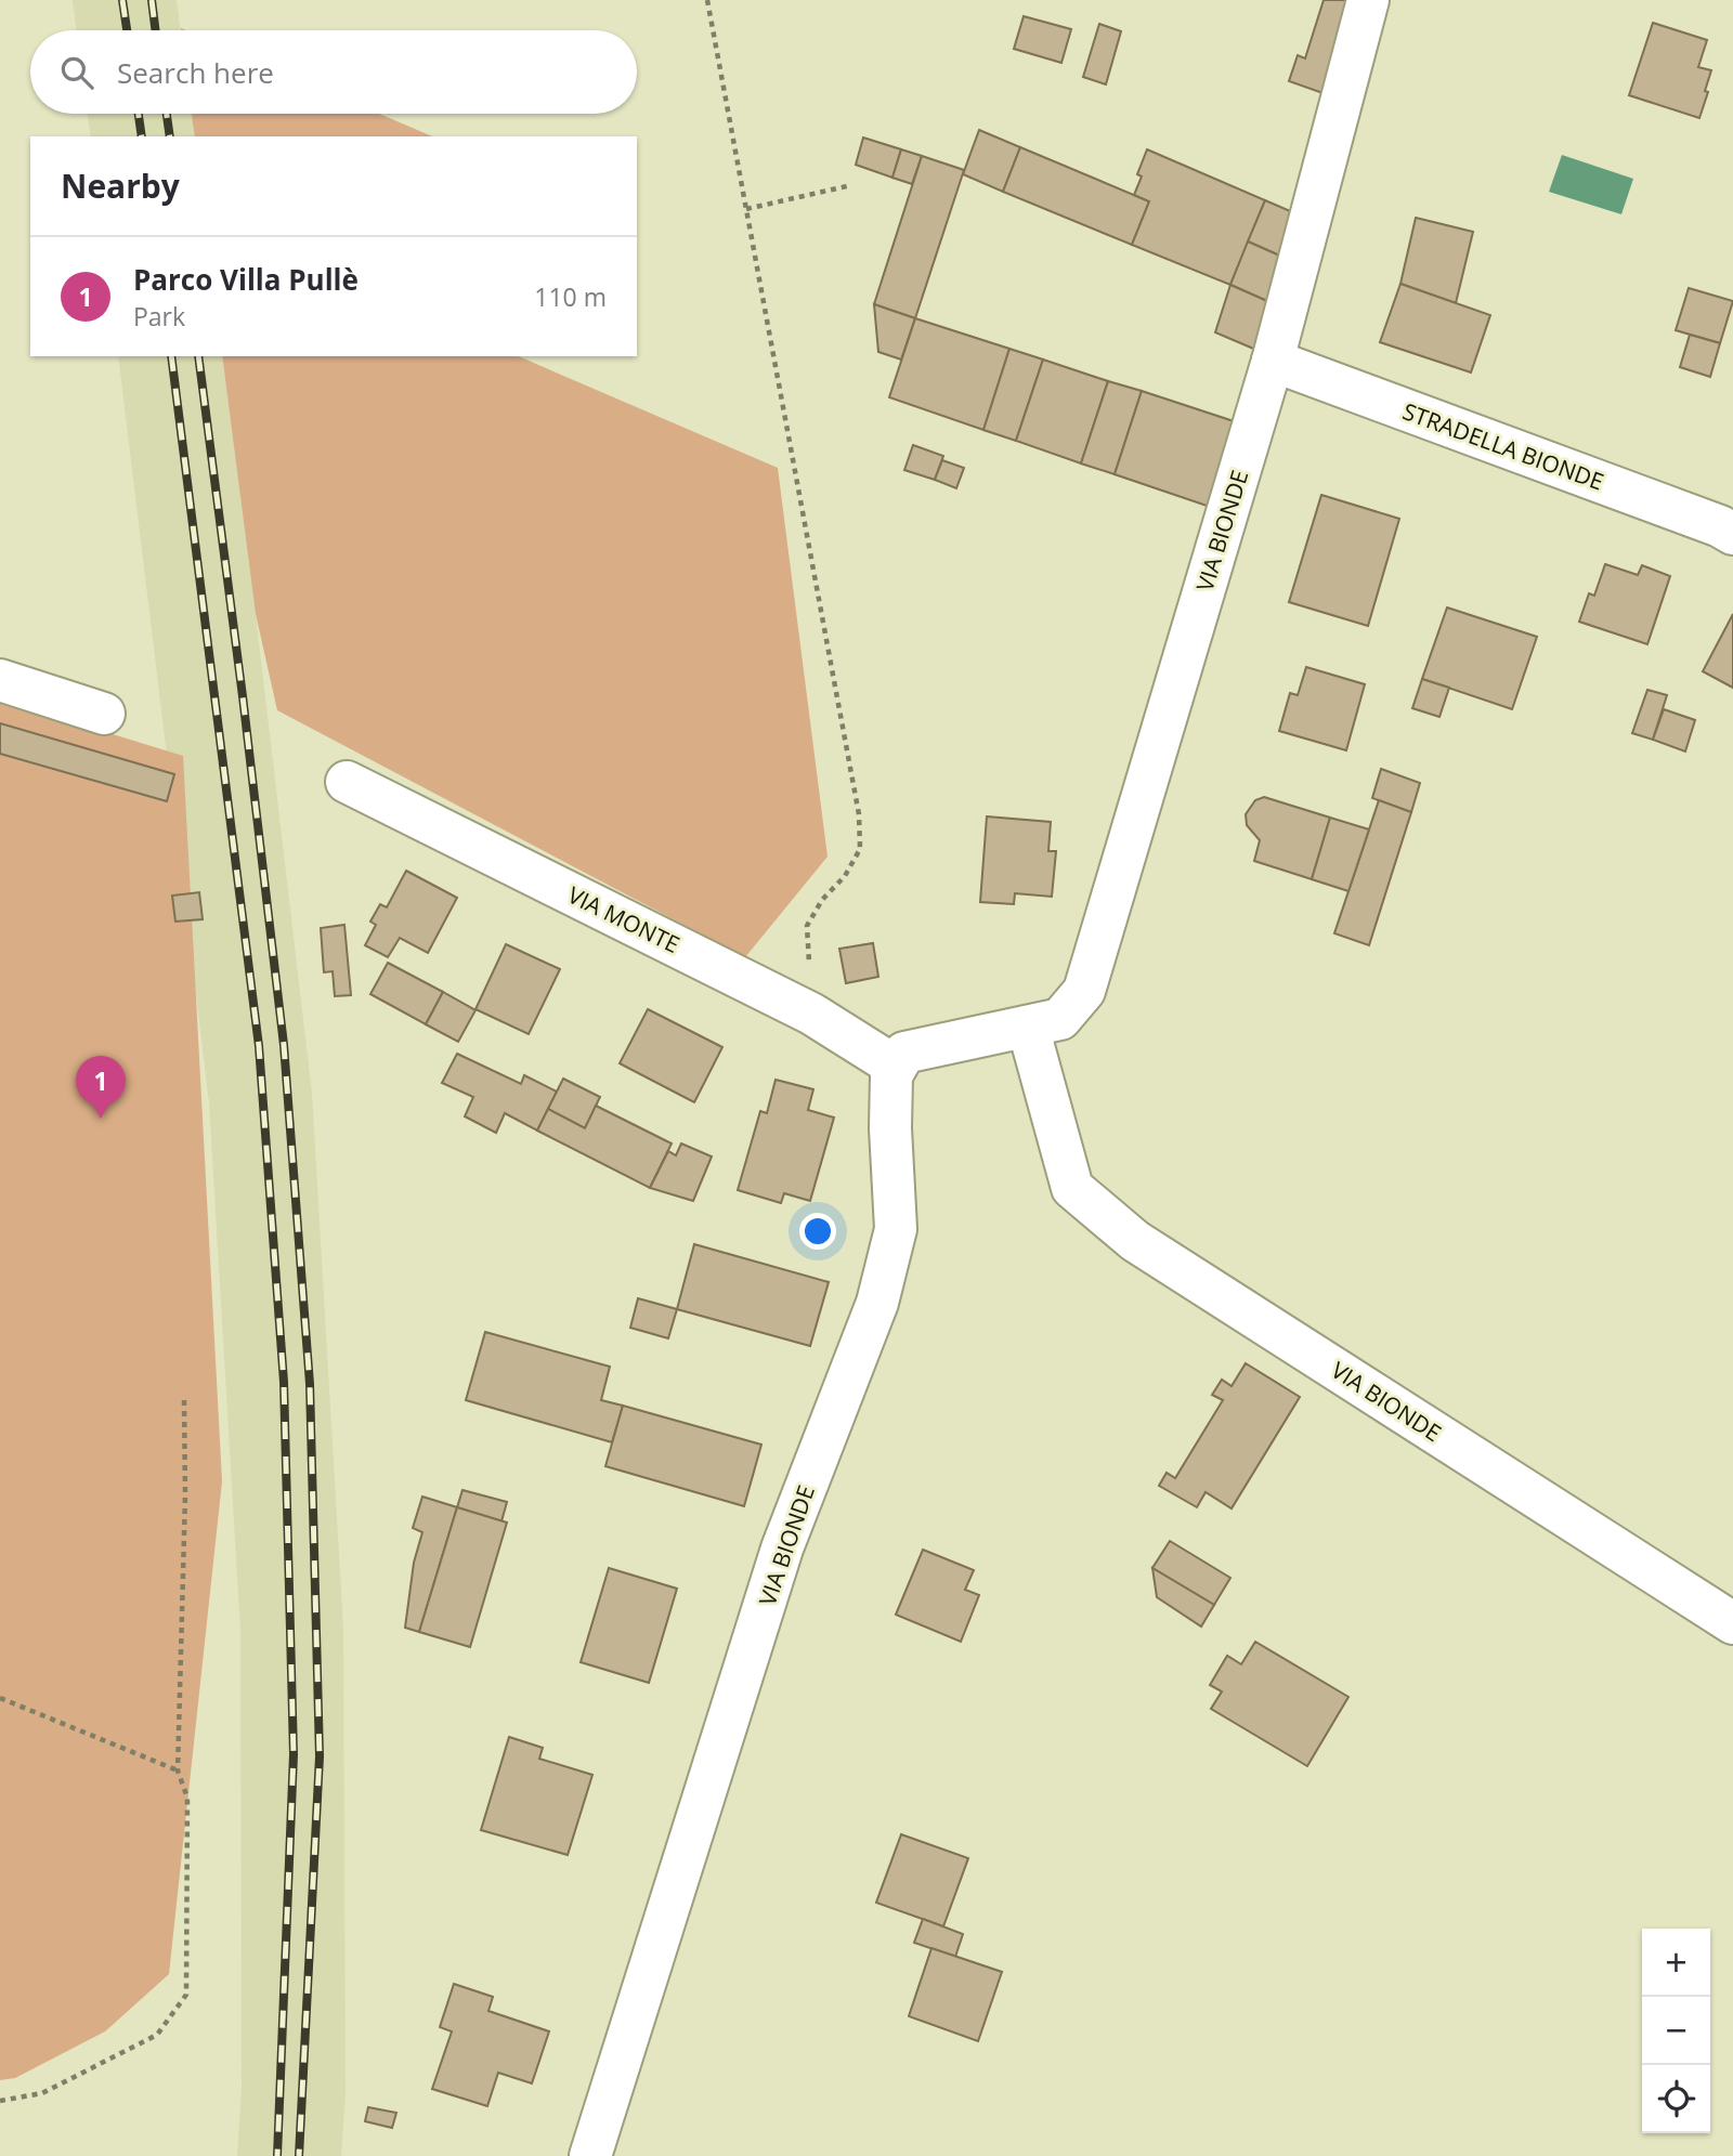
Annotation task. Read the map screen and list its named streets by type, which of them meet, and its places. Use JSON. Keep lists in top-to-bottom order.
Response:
{
  "streets": {
    "street": ["STRADELLA BIONDE", "VIA BIONDE", "VIA MONTE"]
  },
  "crossings": [
    ["STRADELLA BIONDE", "VIA BIONDE"],
    ["VIA BIONDE", "VIA MONTE"]
  ],
  "page": {
    "search": "Search here",
    "heading": "Nearby",
    "list": [
      {
        "mark": "1",
        "name": "Parco Villa Pullè",
        "note": "Park",
        "value": "110 m"
      }
    ],
    "pins": "1",
    "map_buttons": ["+", "−"]
  }
}
